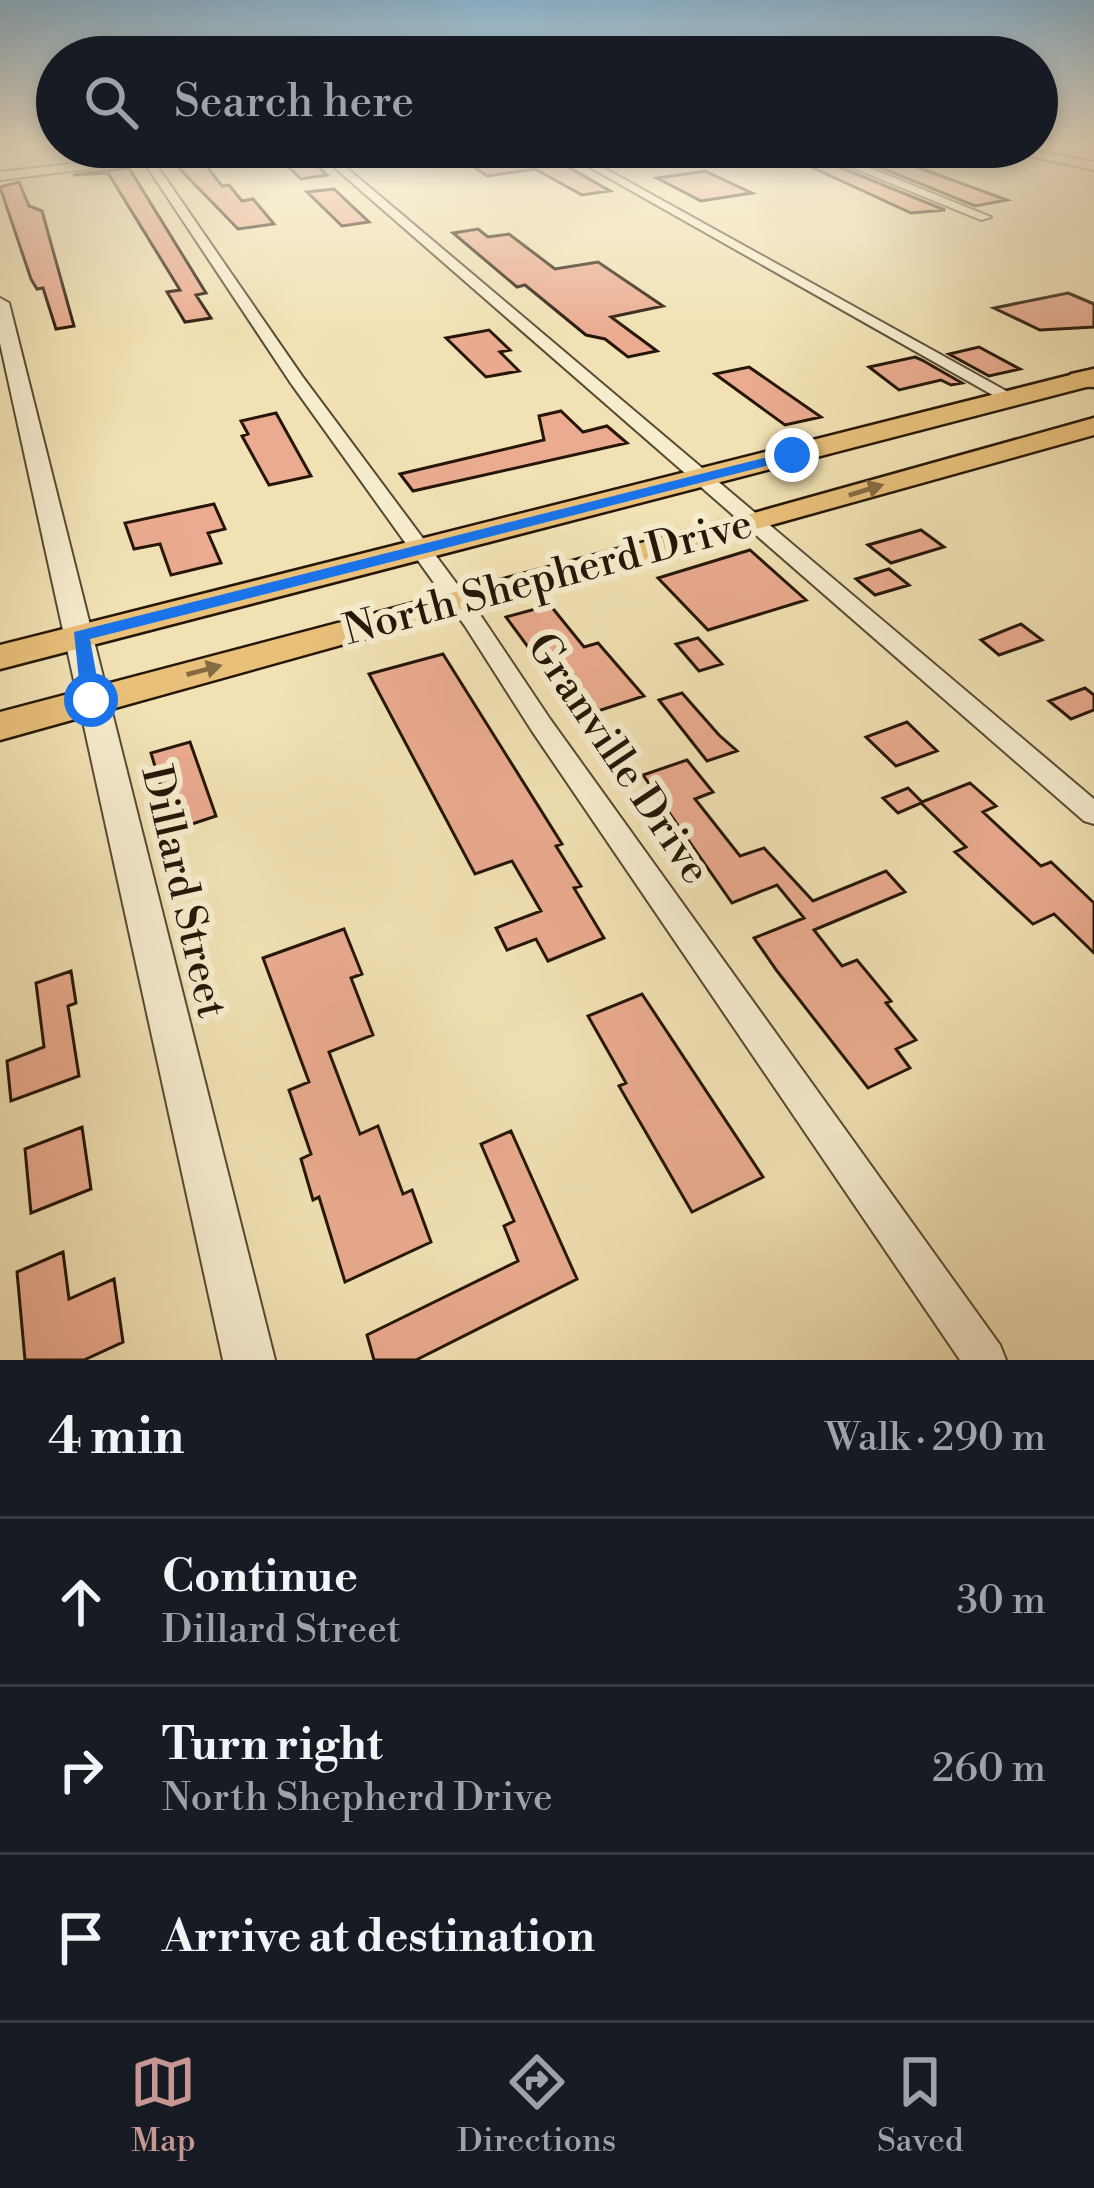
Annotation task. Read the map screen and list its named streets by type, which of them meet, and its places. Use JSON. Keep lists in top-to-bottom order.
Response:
{
  "streets": {
    "main road": ["North Shepherd Drive"],
    "street": ["Granville Drive", "Dillard Street"]
  },
  "crossings": [
    ["North Shepherd Drive", "Granville Drive"],
    ["North Shepherd Drive", "Dillard Street"]
  ],
  "page": {
    "search": "Search here",
    "heading": ["4 min", "Walk · 290 m"],
    "list": [
      ["Continue", "Dillard Street", "30 m"],
      ["Turn right", "North Shepherd Drive", "260 m"],
      "Arrive at destination"
    ],
    "nav": ["Map", "Directions", "Saved"]
  }
}
